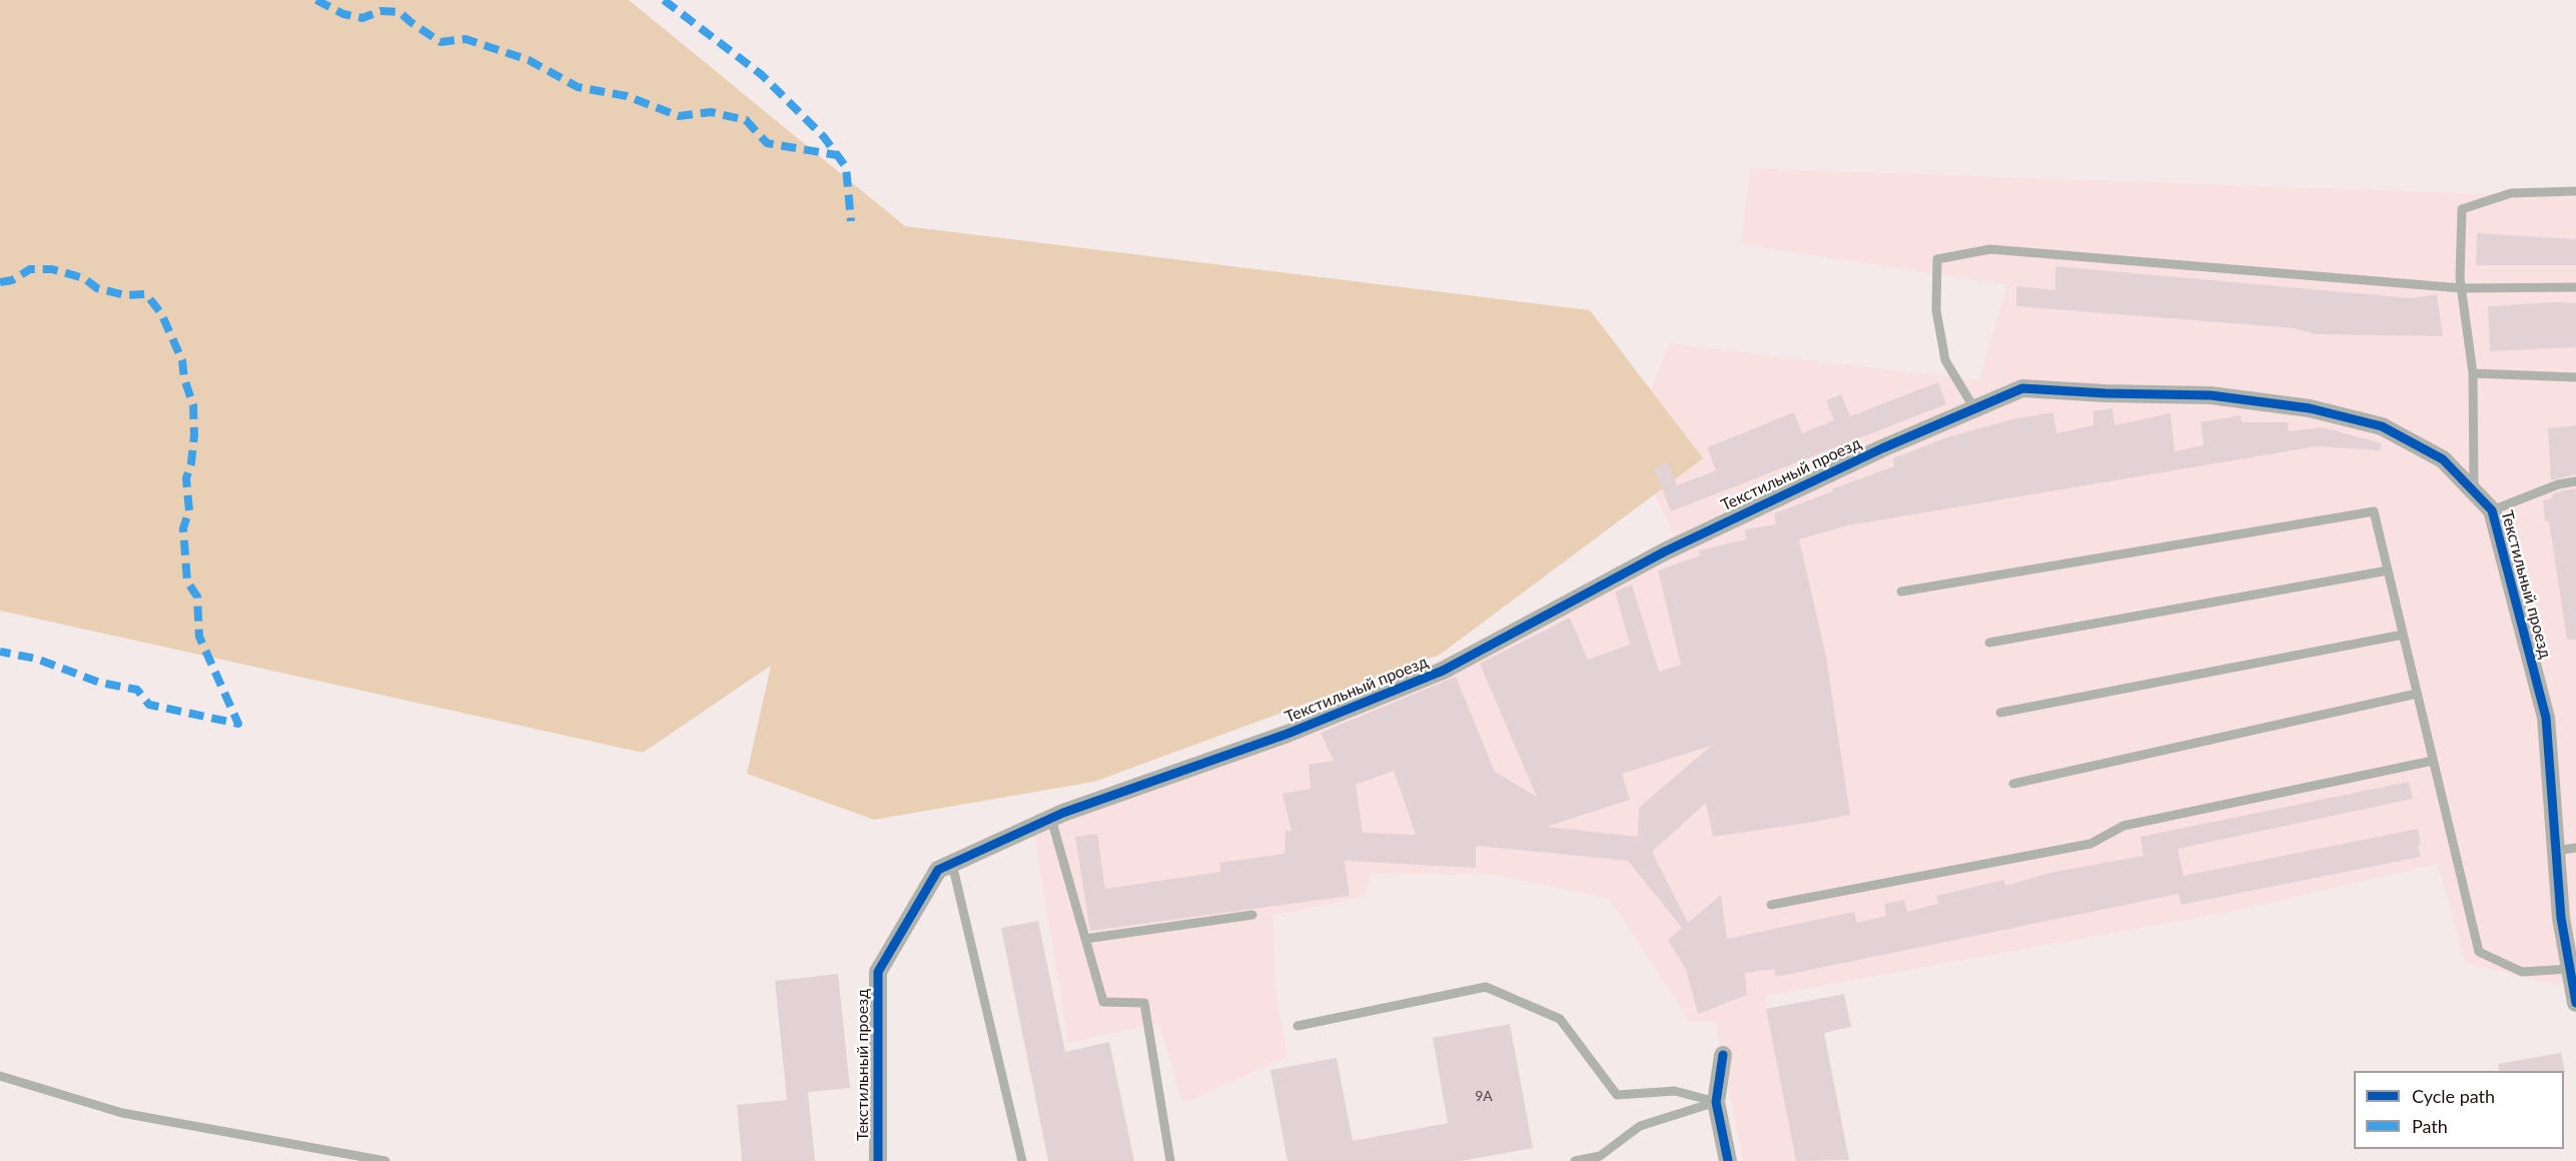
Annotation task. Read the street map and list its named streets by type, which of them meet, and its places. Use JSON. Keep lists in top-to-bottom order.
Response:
{
  "streets": {
    "street": ["Текстильный проезд"]
  },
  "house_numbers": ["9А"],
  "legend": ["Cycle path", "Path"]
}
